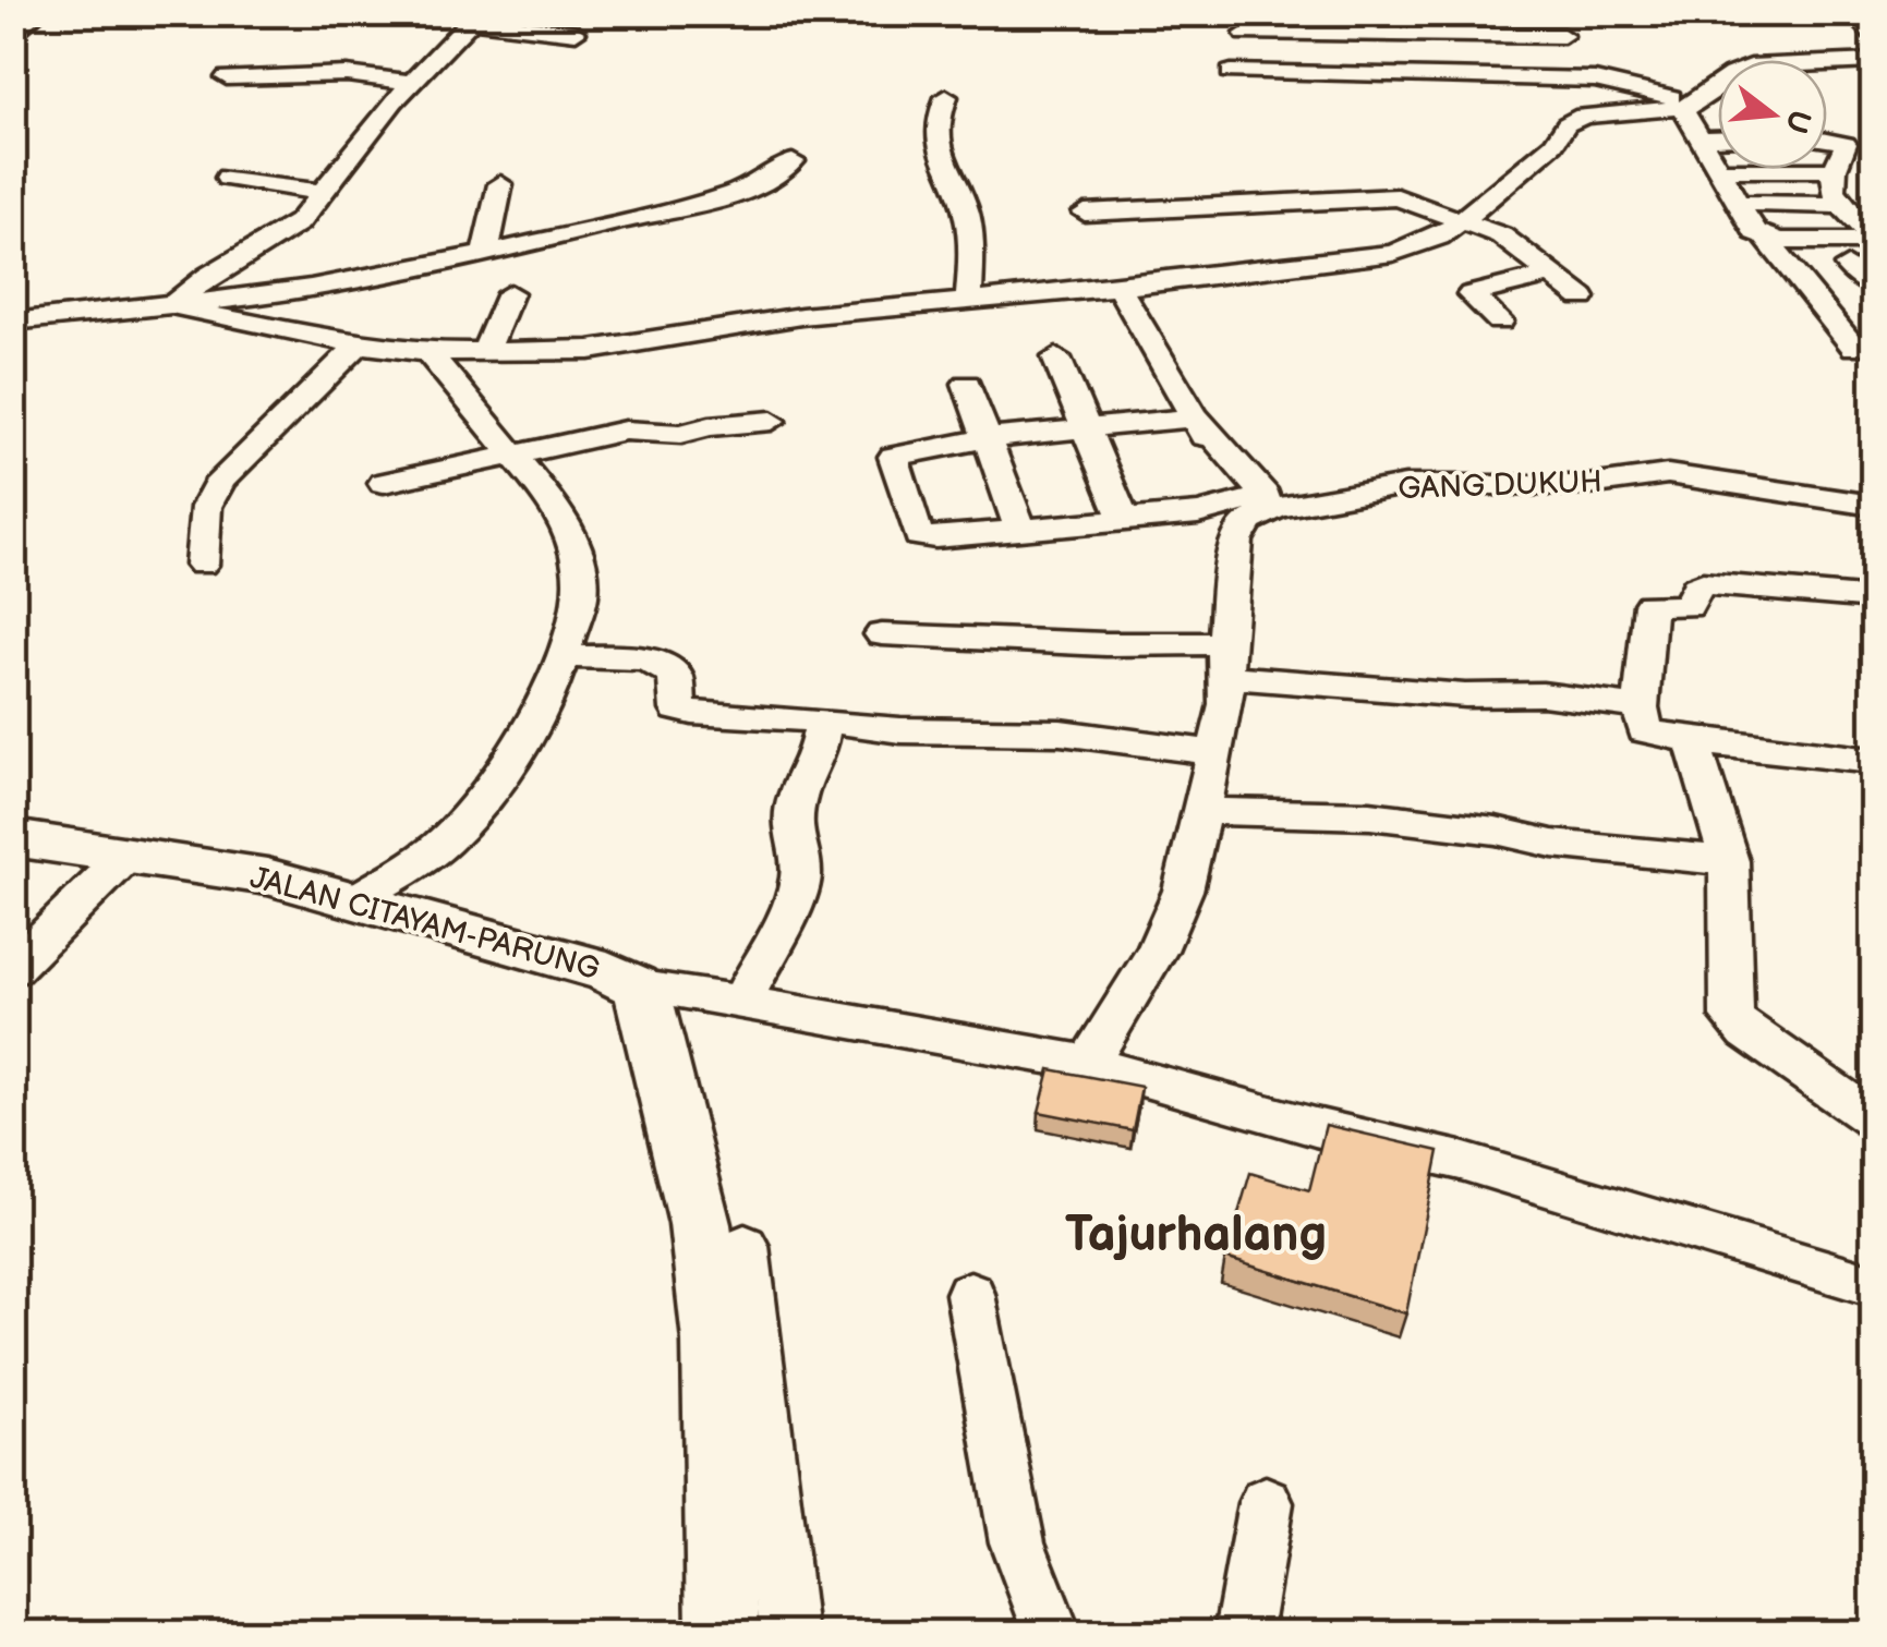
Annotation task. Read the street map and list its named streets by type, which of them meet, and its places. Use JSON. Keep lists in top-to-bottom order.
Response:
{
  "streets": {
    "main road": ["JALAN CITAYAM-PARUNG"],
    "street": ["GANG DUKUH"]
  },
  "districts": ["Tajurhalang"],
  "north": "right"
}
